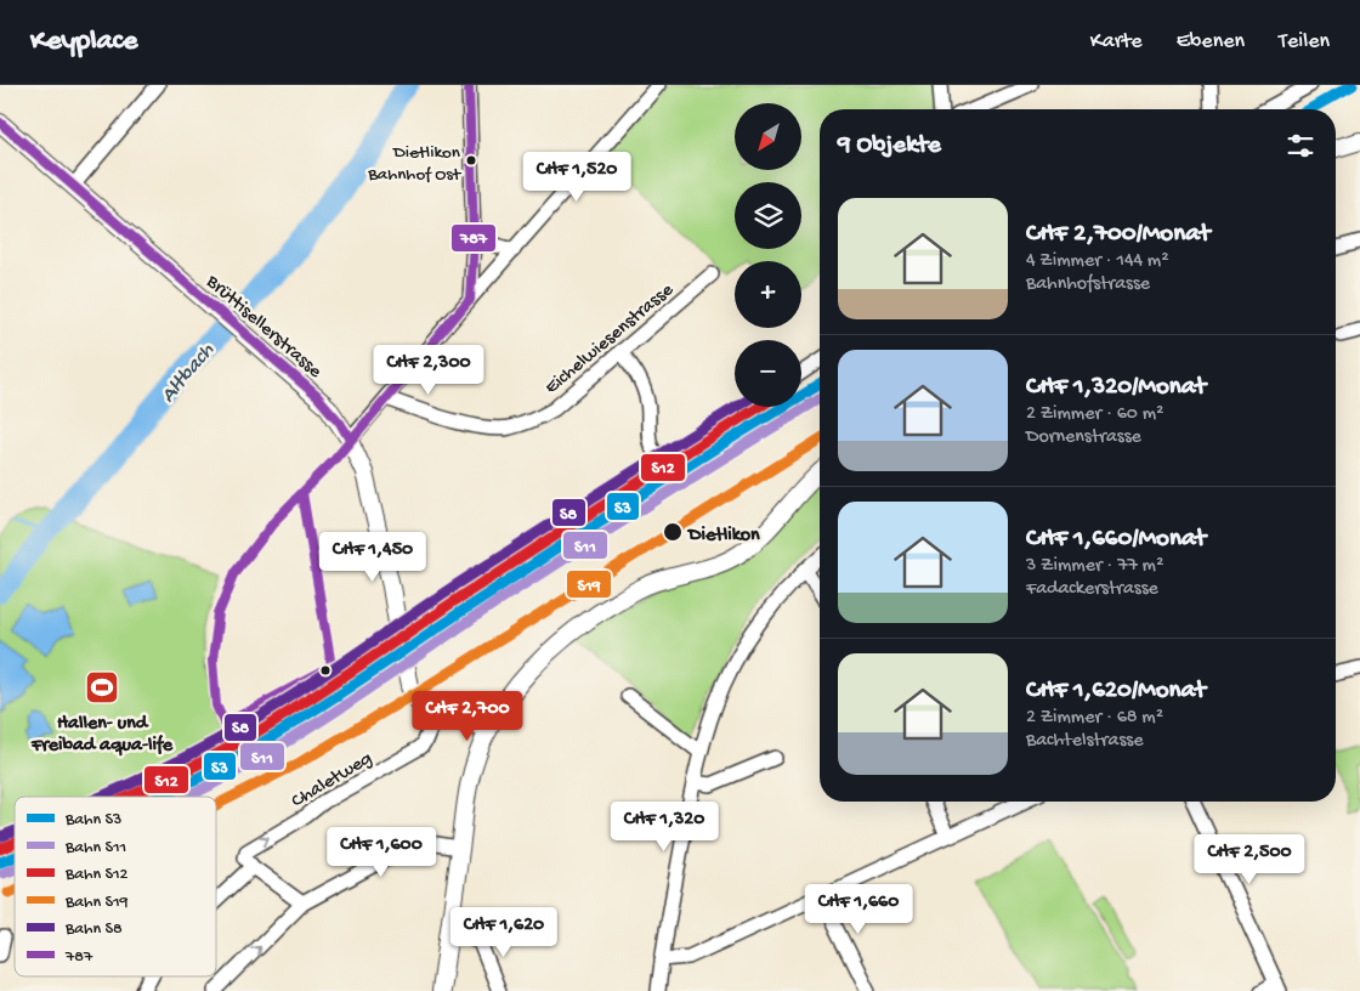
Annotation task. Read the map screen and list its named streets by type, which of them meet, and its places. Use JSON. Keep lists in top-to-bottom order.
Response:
{
  "streets": {
    "street": ["Brüttisellerstrasse", "Eichelwiesenstrasse", "Chaletweg"]
  },
  "crossings": [
    ["Brüttisellerstrasse", "Chaletweg"]
  ],
  "water": ["Altbach"],
  "places": {
    "other": ["Dietlikon Bahnhof Ost", "Dietlikon"],
    "sports": ["Hallen- und Freibad aqua-life"]
  },
  "lines": [
    "rail line S3",
    "transit line 787",
    "rail line S11",
    "rail line S12",
    "rail line S8",
    "rail line S19"
  ],
  "legend": [
    "Bahn S3",
    "Bahn S11",
    "Bahn S12",
    "Bahn S19",
    "Bahn S8",
    "787"
  ],
  "north": "bottom left",
  "page": {
    "header": "Keyplace",
    "nav": ["Karte", "Ebenen", "Teilen"],
    "map_buttons": ["+", "−"],
    "heading": "9 Objekte",
    "price": [
      "CHF 1,520",
      "CHF 2,300",
      "CHF 1,450",
      "CHF 2,700",
      "CHF 1,320",
      "CHF 1,600",
      "CHF 2,500",
      "CHF 1,660",
      "CHF 1,620"
    ],
    "list": [
      {
        "name": "CHF 2,700/Monat",
        "note": "4 Zimmer · 144 m² · Bahnhofstrasse"
      },
      {
        "name": "CHF 1,320/Monat",
        "note": "2 Zimmer · 60 m² · Dornenstrasse"
      },
      {
        "name": "CHF 1,660/Monat",
        "note": "3 Zimmer · 77 m² · Fadackerstrasse"
      },
      {
        "name": "CHF 1,620/Monat",
        "note": "2 Zimmer · 68 m² · Bachtelstrasse"
      }
    ]
  }
}
